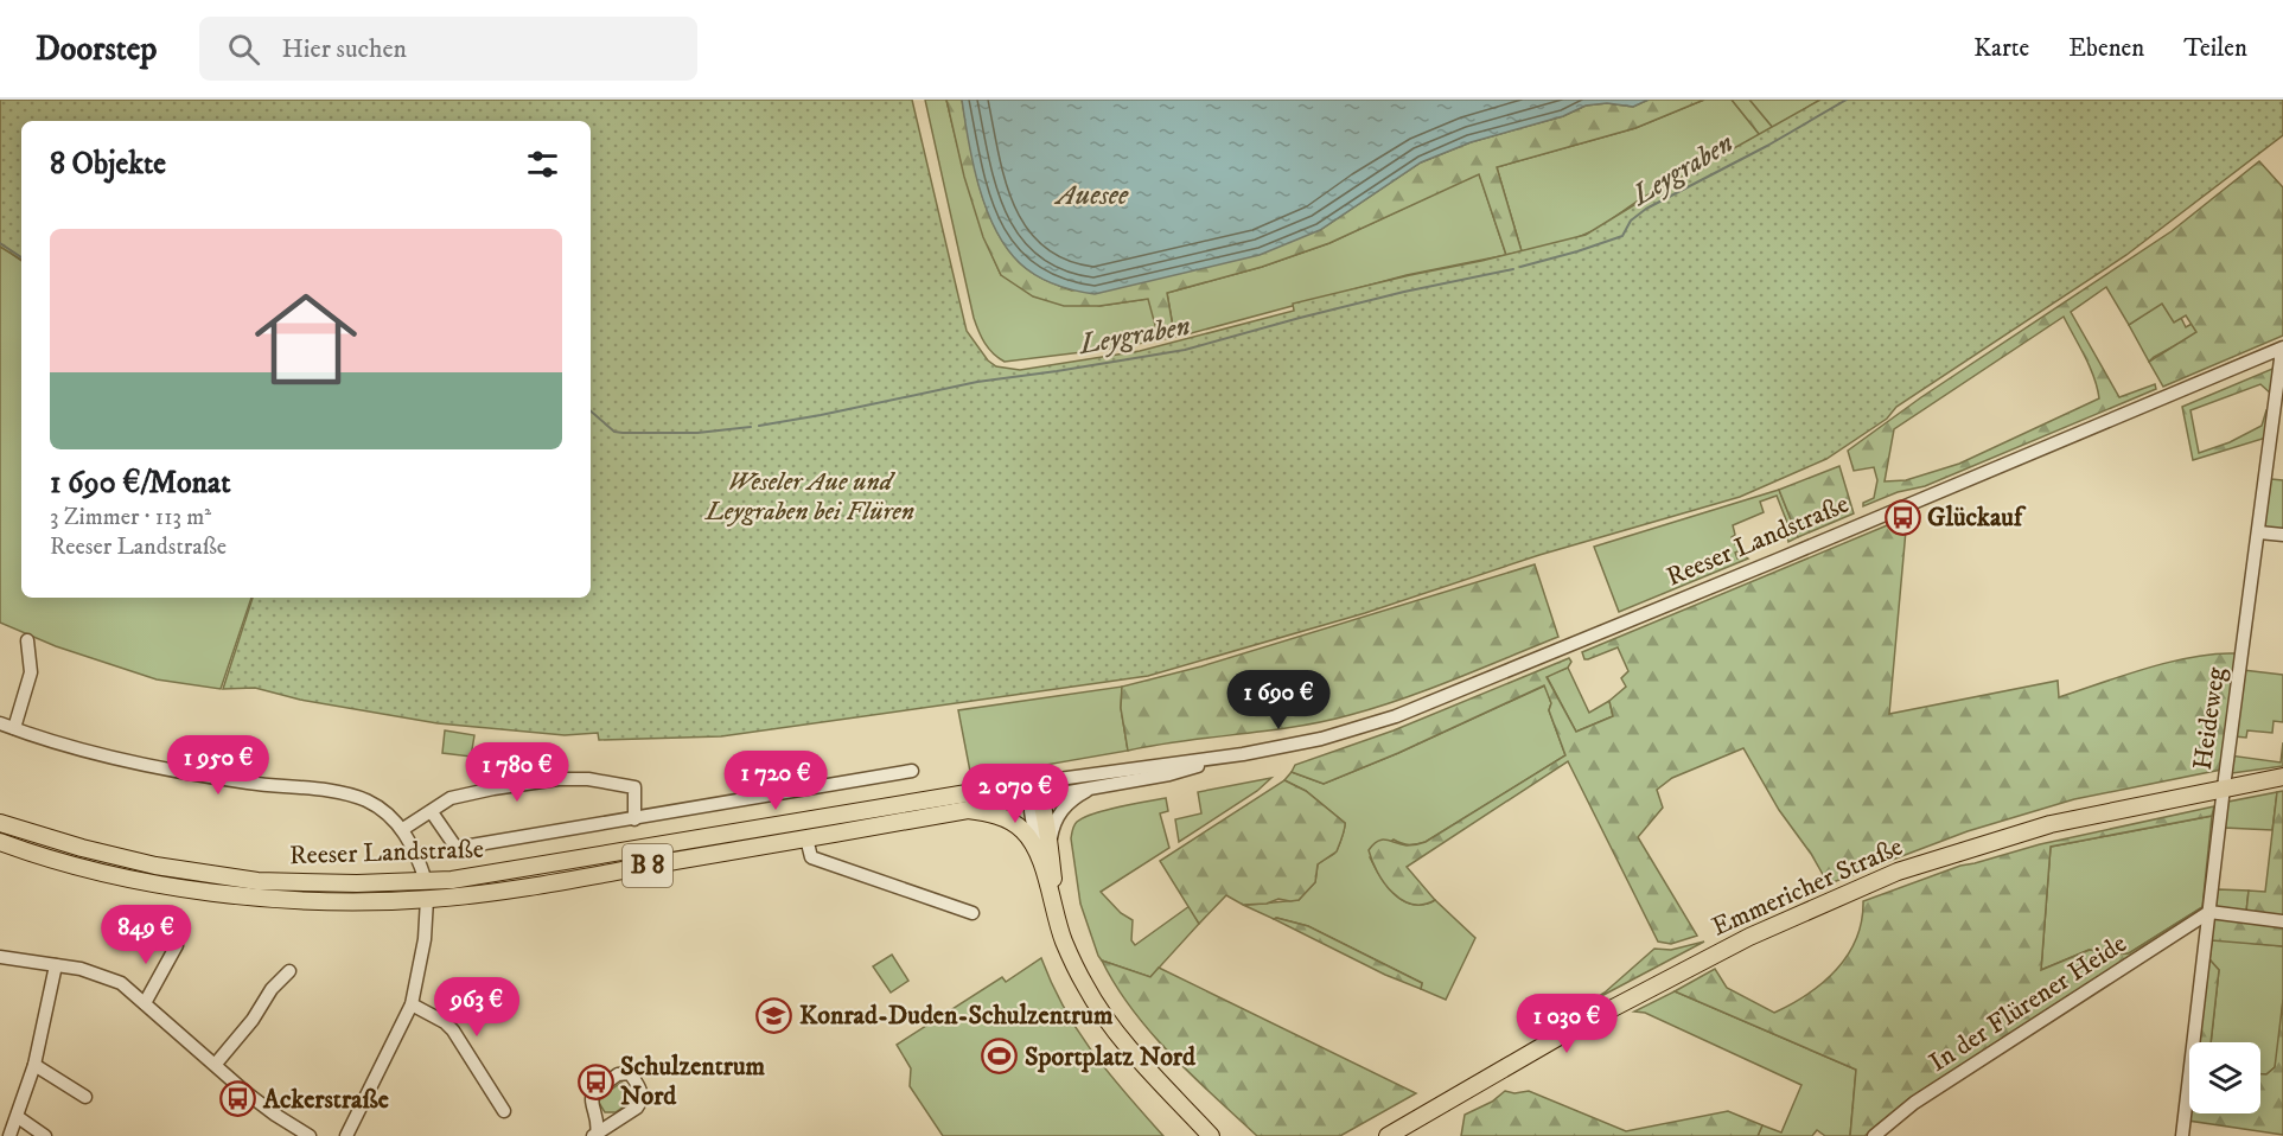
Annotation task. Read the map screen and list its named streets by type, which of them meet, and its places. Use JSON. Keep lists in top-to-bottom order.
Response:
{
  "streets": {
    "main road": ["Reeser Landstraße", "B 8", "Emmericher Straße"],
    "street": ["Heideweg", "In der Flürener Heide"]
  },
  "crossings": [
    ["Reeser Landstraße", "Heideweg"],
    ["Reeser Landstraße", "B 8"],
    ["Heideweg", "Emmericher Straße"],
    ["Heideweg", "In der Flürener Heide"]
  ],
  "water": ["Leygraben", "Auesee"],
  "parks": ["Weseler Aue und Leygraben bei Flüren"],
  "places": {
    "bus stop": ["Glückauf", "Schulzentrum Nord", "Ackerstraße"],
    "school or university": ["Konrad-Duden-Schulzentrum"],
    "sports": ["Sportplatz Nord"]
  },
  "page": {
    "header": "Doorstep",
    "search": "Hier suchen",
    "nav": ["Karte", "Ebenen", "Teilen"],
    "heading": "8 Objekte",
    "list": [
      {
        "name": "1 690 €/Monat",
        "note": "3 Zimmer · 113 m² · Reeser Landstraße"
      }
    ],
    "price": [
      "1 690 €",
      "1 950 €",
      "1 780 €",
      "1 720 €",
      "2 070 €",
      "849 €",
      "963 €",
      "1 030 €"
    ]
  }
}
